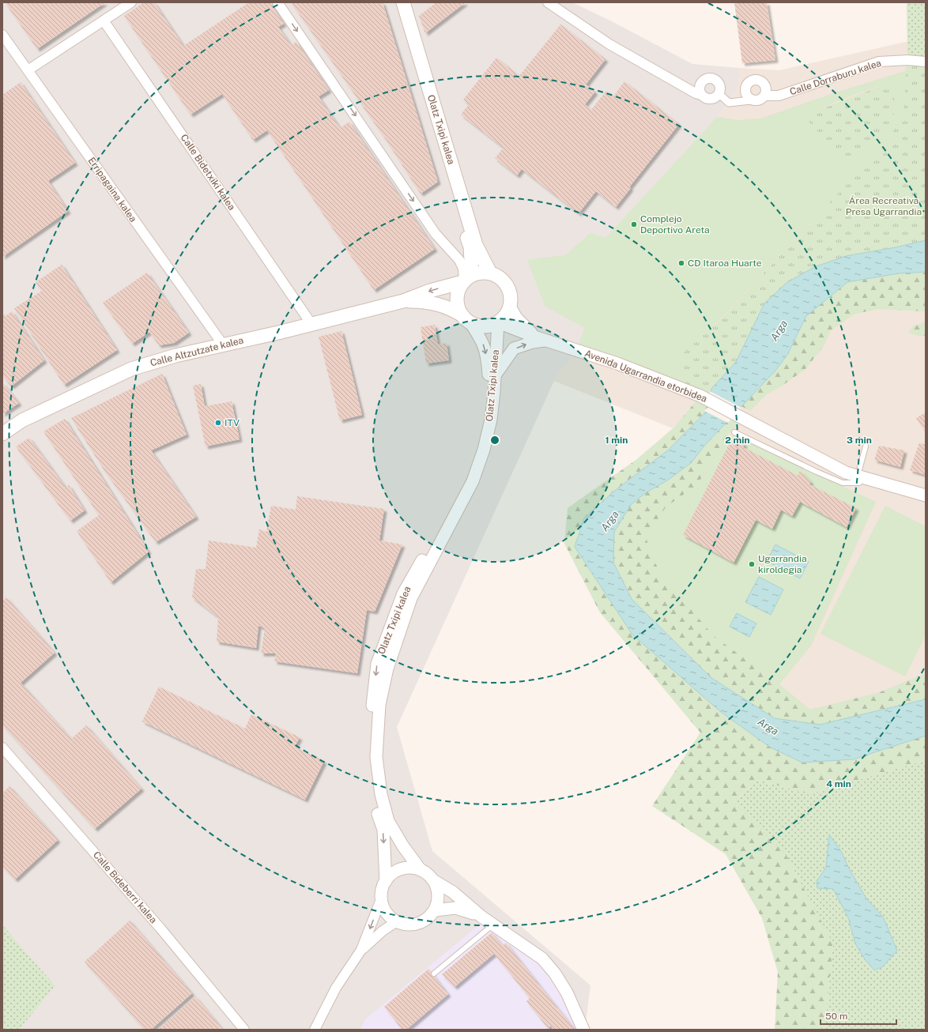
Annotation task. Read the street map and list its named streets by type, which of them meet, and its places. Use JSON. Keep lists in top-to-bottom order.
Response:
{
  "streets": {
    "main road": ["Olatz Txipi kalea", "Calle Altzutzate kalea"],
    "street": [
      "Calle Dorraburu kalea",
      "Calle Bidetxiki kalea",
      "Erripagaina kalea",
      "Avenida Ugarrandia etorbidea",
      "Calle Bideberri kalea"
    ]
  },
  "crossings": [
    ["Olatz Txipi kalea", "Avenida Ugarrandia etorbidea"],
    ["Calle Bidetxiki kalea", "Calle Altzutzate kalea"],
    ["Erripagaina kalea", "Calle Altzutzate kalea"]
  ],
  "water": ["Arga"],
  "parks": ["Área Recreativa Presa Ugarrandia"],
  "places": [
    "Complejo Deportivo Areta",
    "CD Itaroa Huarte",
    "ITV",
    "Ugarrandia kiroldegia"
  ],
  "scale_bar": "50 m",
  "rings": [
    "1 min",
    "2 min",
    "3 min",
    "4 min"
  ]
}
